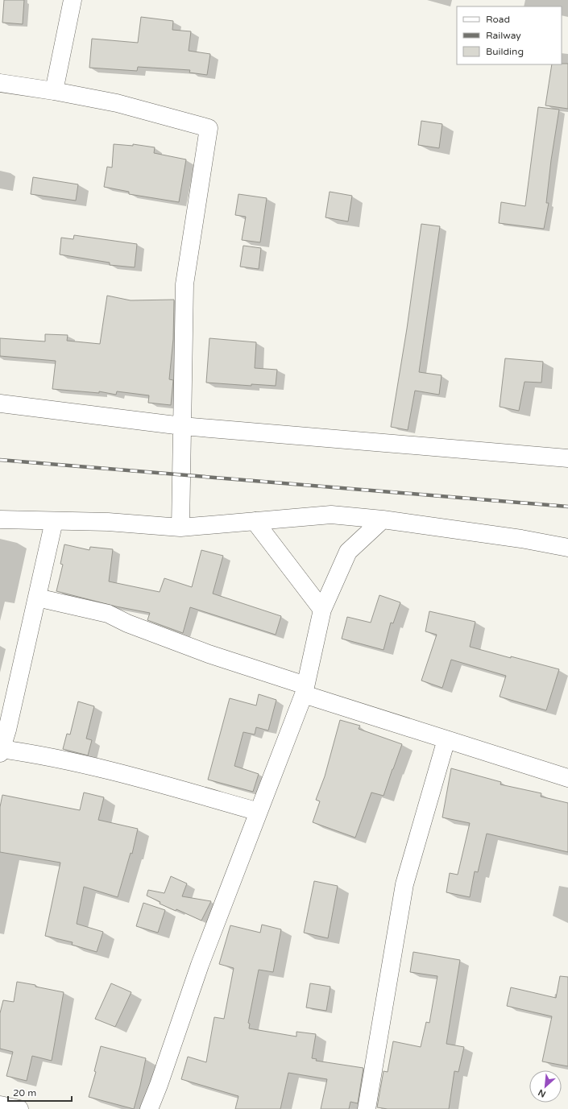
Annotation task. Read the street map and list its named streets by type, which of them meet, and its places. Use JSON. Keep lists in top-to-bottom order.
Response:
{
  "legend": ["Road", "Railway", "Building"],
  "scale_bar": "20 m",
  "north": "bottom left"
}
